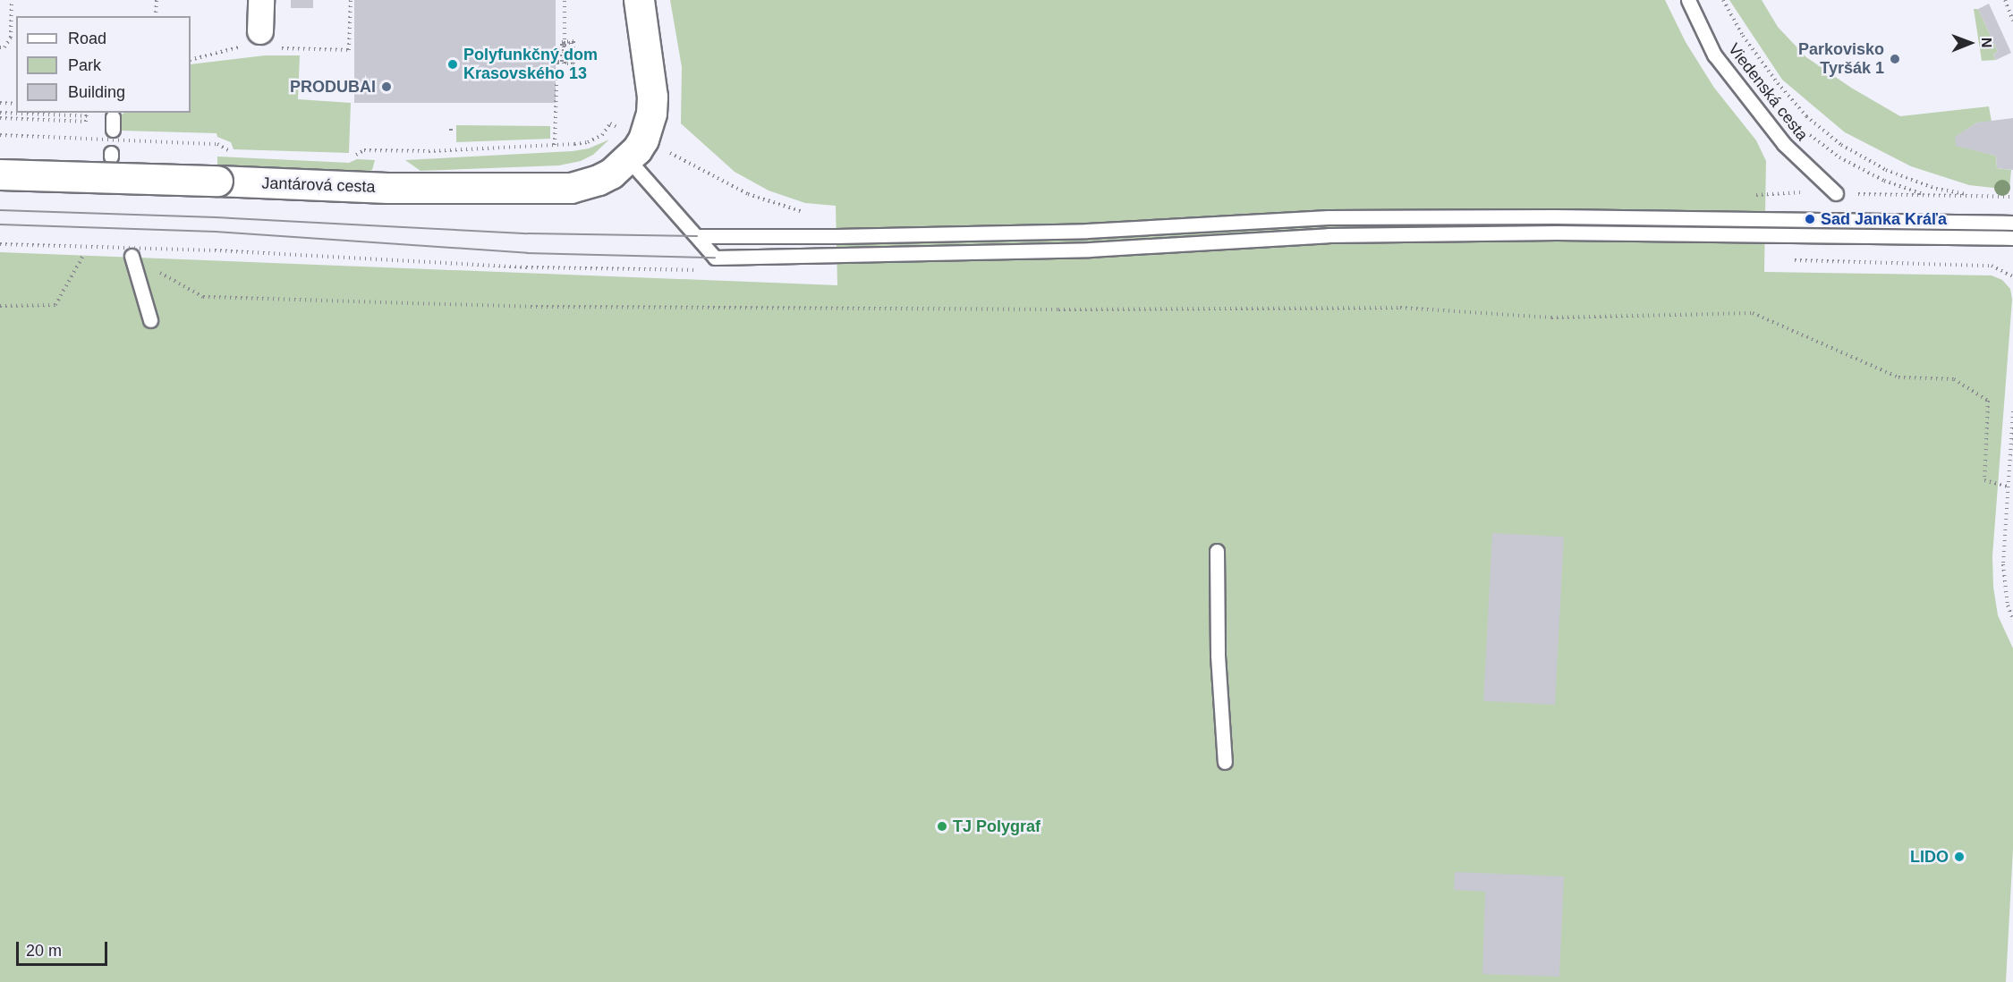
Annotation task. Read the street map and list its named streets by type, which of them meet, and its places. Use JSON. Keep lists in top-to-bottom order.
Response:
{
  "streets": {
    "street": ["Jantárová cesta"],
    "lane": ["Viedenská cesta"]
  },
  "places": [
    "Parkovisko Tyršák 1",
    "Polyfunkčný dom Krasovského 13",
    "PRODUBAI",
    "Sad Janka Kráľa",
    "TJ Polygraf",
    "LIDO"
  ],
  "legend": ["Road", "Park", "Building"],
  "scale_bar": "20 m",
  "north": "right"
}
